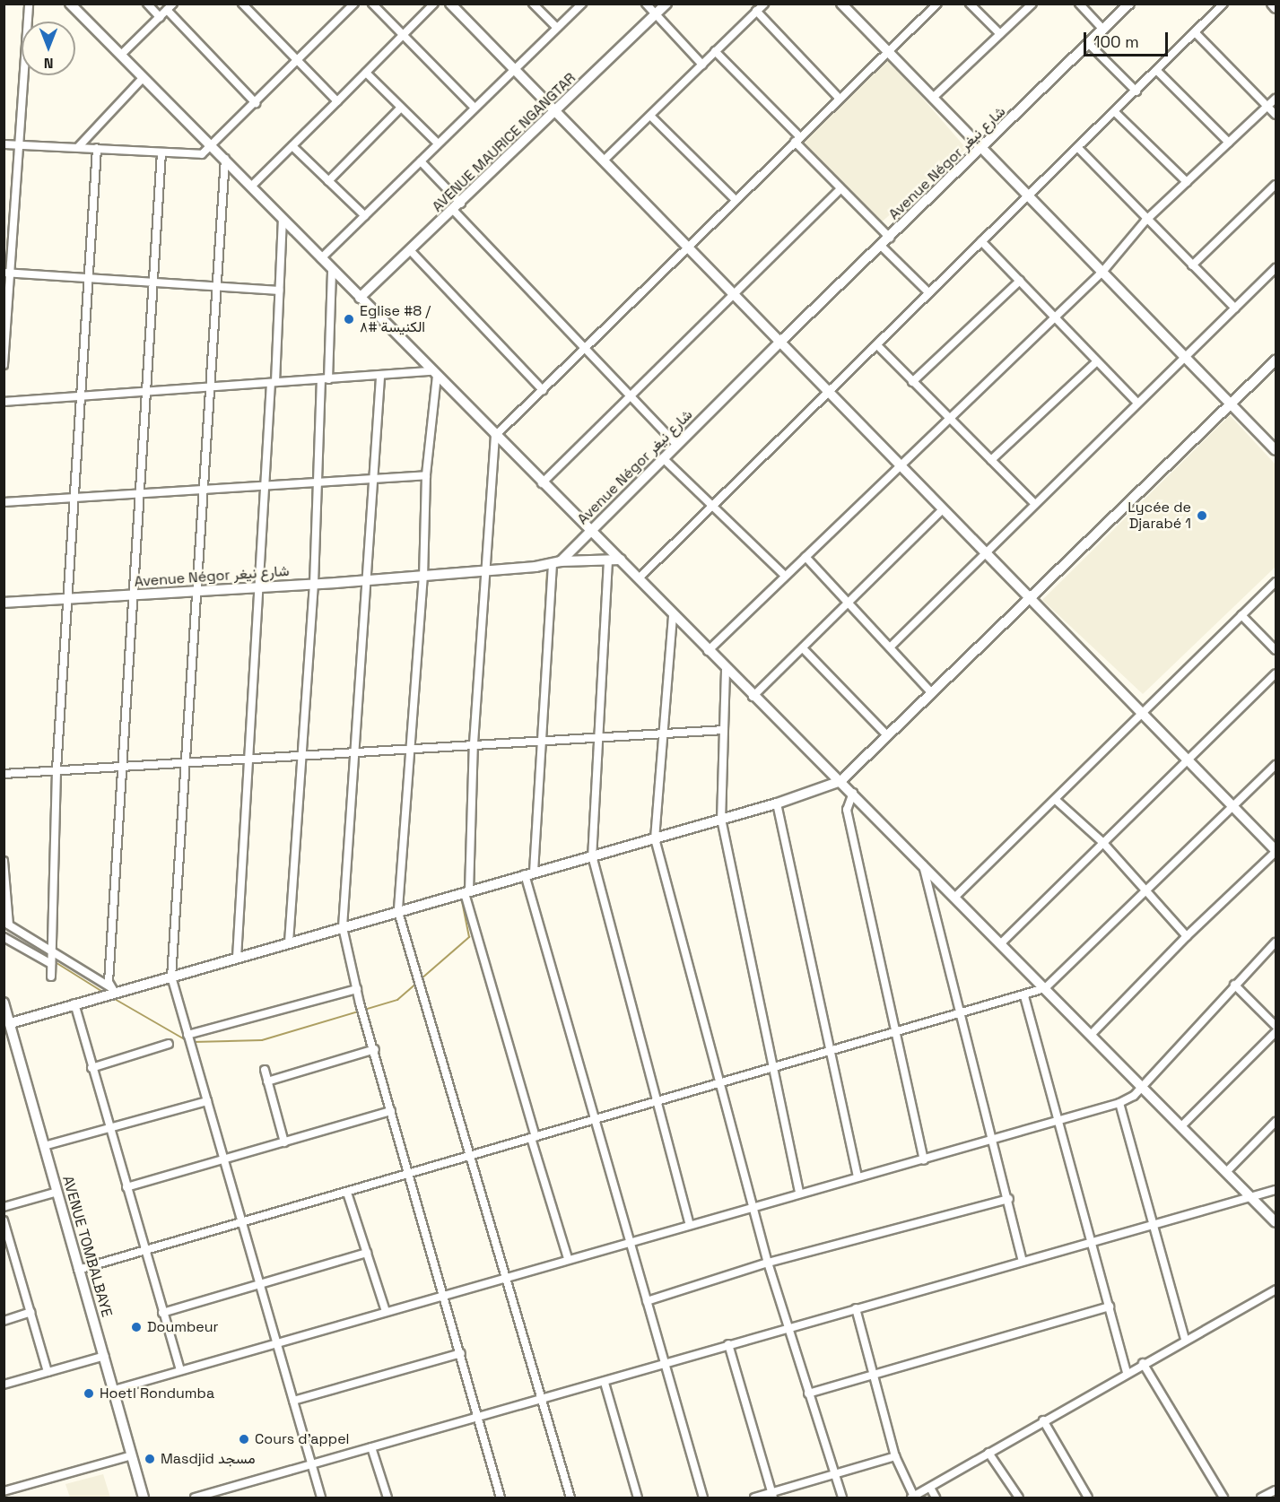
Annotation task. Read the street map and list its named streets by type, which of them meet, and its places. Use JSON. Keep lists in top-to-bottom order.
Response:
{
  "streets": {
    "street": ["AVENUE MAURICE NGANGTAR", "Avenue Négor شارع نيغر", "AVENUE TOMBALBAYE"]
  },
  "places": [
    "Eglise #8 / الكنيسة #٨",
    "Lycée de Djarabé 1",
    "Doumbeur",
    "Hoetl Rondumba",
    "Cours d'appel",
    "Masdjid مسجد"
  ],
  "scale_bar": "100 m",
  "north": "bottom"
}
